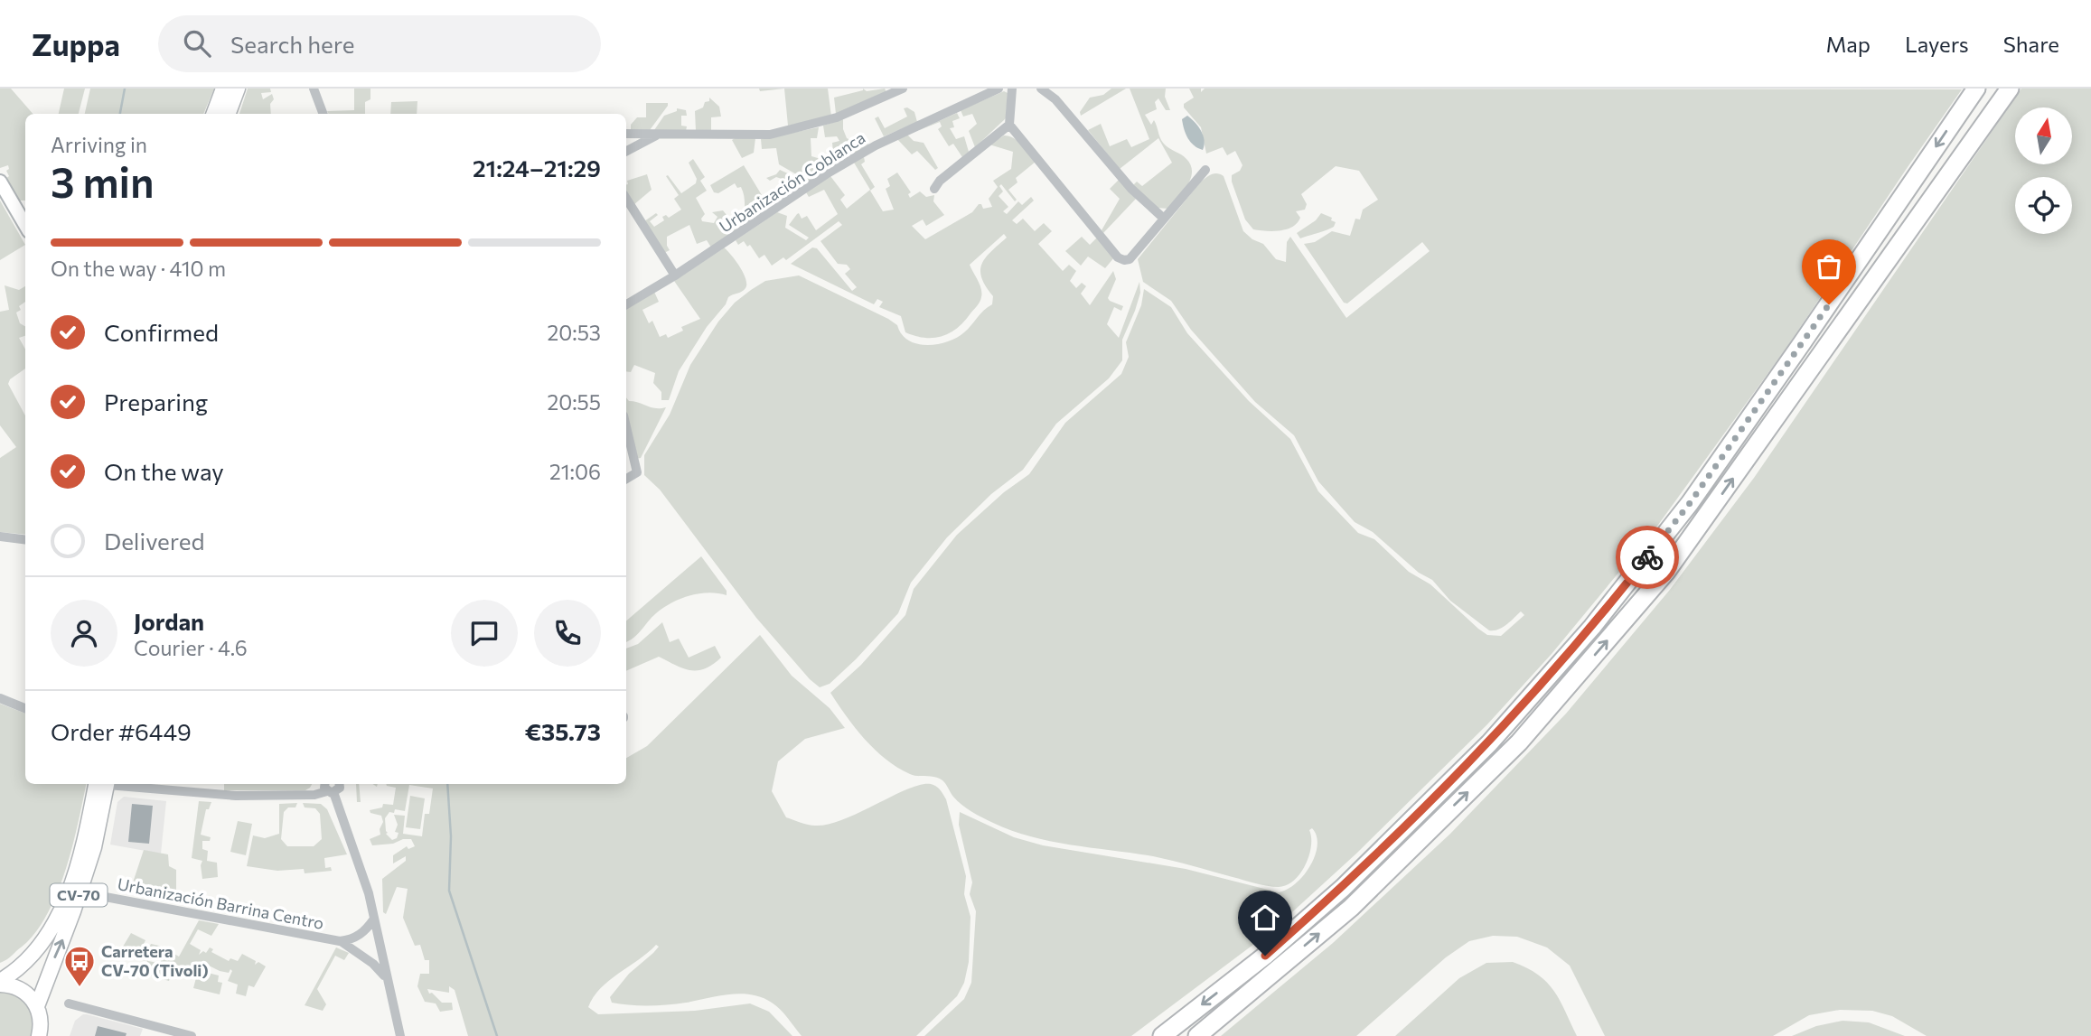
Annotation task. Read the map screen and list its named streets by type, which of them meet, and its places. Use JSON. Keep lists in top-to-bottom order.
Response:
{
  "streets": {
    "main road": ["CV-70"],
    "street": ["Urbanización Coblanca", "Urbanización Barrina Centro"]
  },
  "places": {
    "bus stop": ["Carretera CV-70 (Tivoli)"]
  },
  "north": "top",
  "page": {
    "header": "Zuppa",
    "search": "Search here",
    "nav": ["Map", "Layers", "Share"],
    "heading": ["3 min", "Arriving in", "21:24–21:29"],
    "panel": [
      "Jordan",
      "Courier · 4.6",
      "Order #6449",
      "€35.73"
    ],
    "bar": "On the way · 410 m",
    "list": [
      ["Confirmed", "20:53"],
      ["Preparing", "20:55"],
      ["On the way", "21:06"],
      "Delivered"
    ]
  }
}
